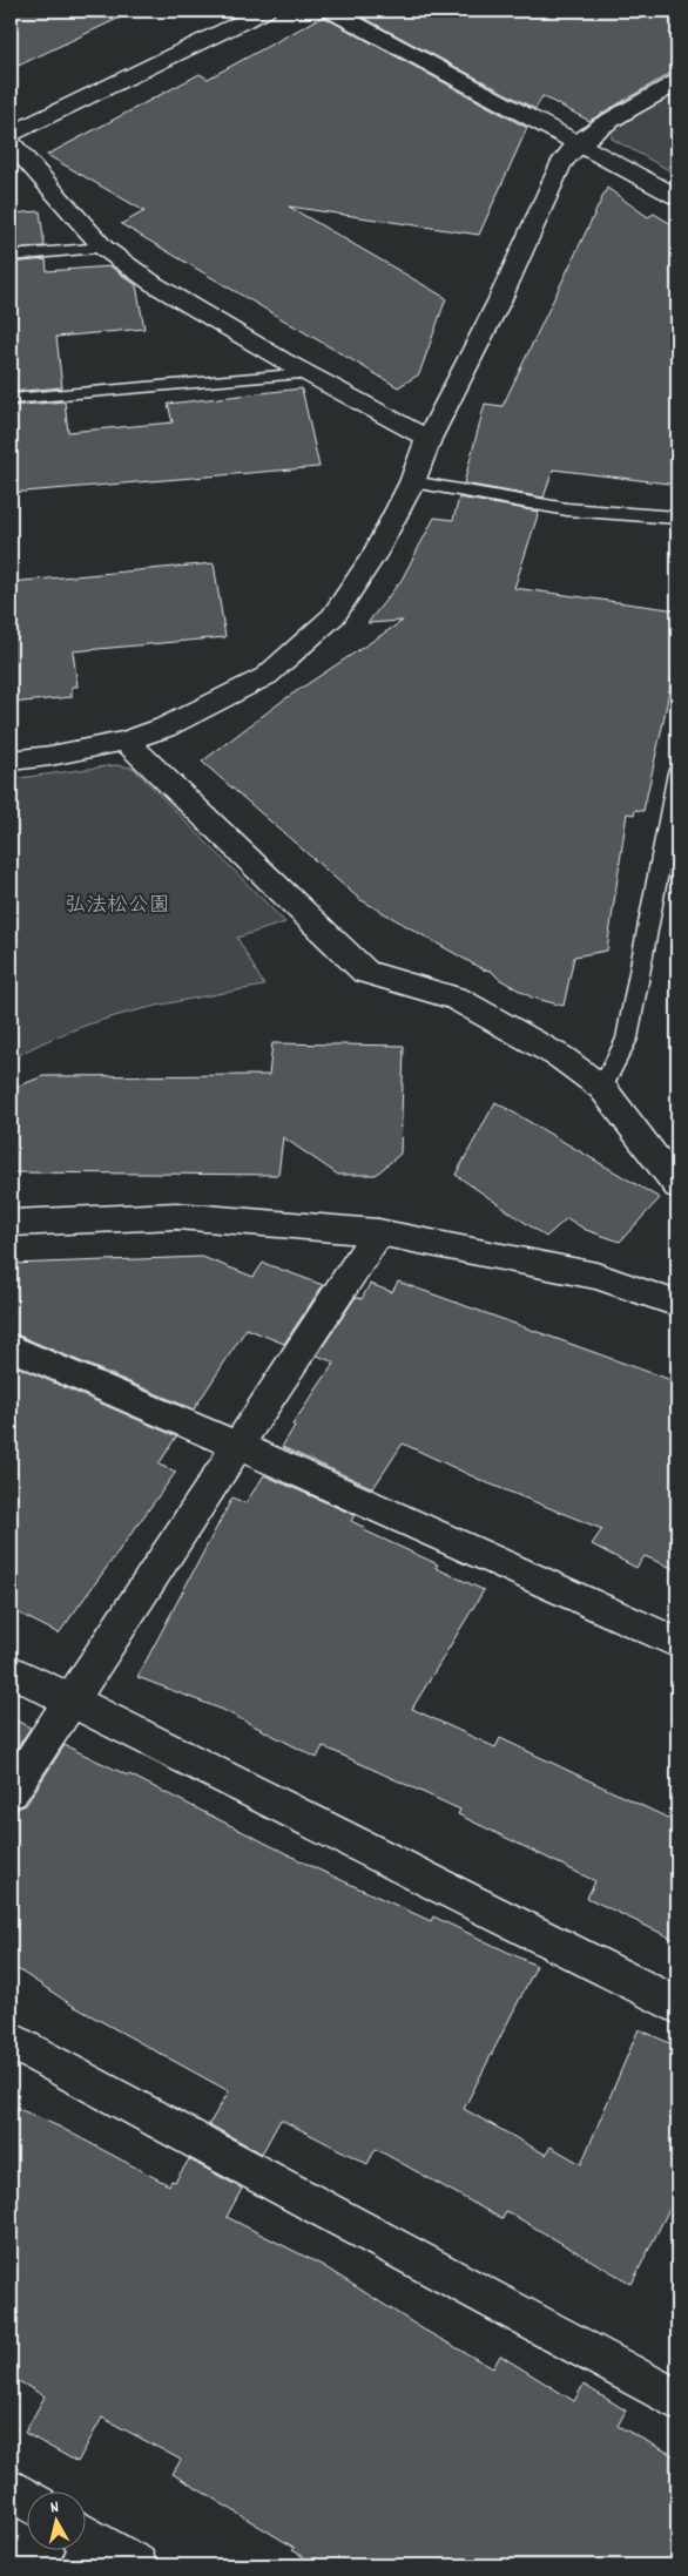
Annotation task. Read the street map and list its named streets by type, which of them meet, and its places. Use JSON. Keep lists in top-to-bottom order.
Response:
{
  "parks": ["弘法松公園"],
  "north": "top"
}
